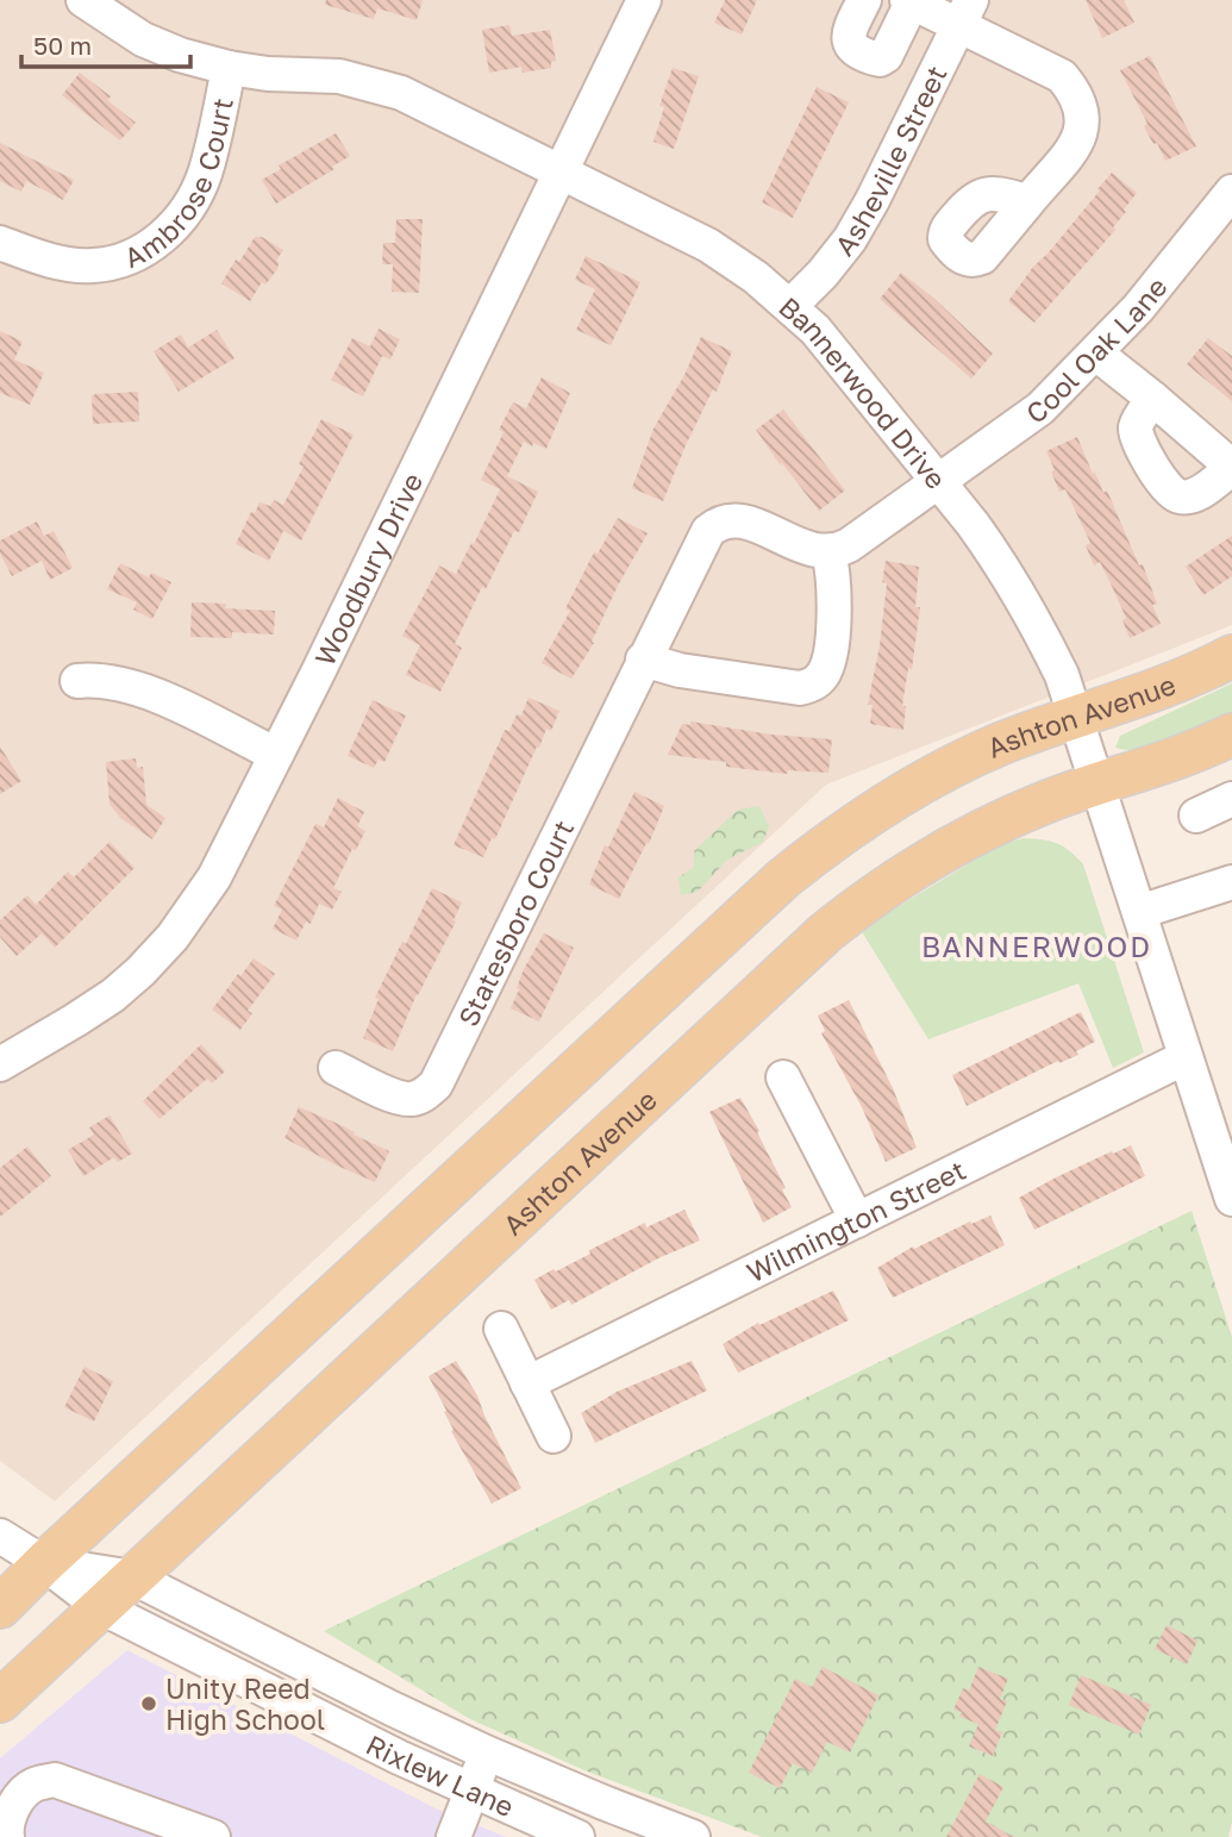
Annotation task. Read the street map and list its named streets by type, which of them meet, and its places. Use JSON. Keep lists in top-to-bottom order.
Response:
{
  "streets": {
    "main road": ["Ashton Avenue"],
    "street": [
      "Asheville Street",
      "Ambrose Court",
      "Cool Oak Lane",
      "Bannerwood Drive",
      "Woodbury Drive",
      "Statesboro Court",
      "Wilmington Street",
      "Rixlew Lane"
    ]
  },
  "crossings": [
    ["Asheville Street", "Bannerwood Drive"],
    ["Ambrose Court", "Bannerwood Drive"],
    ["Cool Oak Lane", "Bannerwood Drive"],
    ["Bannerwood Drive", "Woodbury Drive"],
    ["Bannerwood Drive", "Ashton Avenue"],
    ["Bannerwood Drive", "Wilmington Street"],
    ["Ashton Avenue", "Rixlew Lane"]
  ],
  "districts": ["BANNERWOOD"],
  "places": ["Unity Reed High School"],
  "scale_bar": "50 m"
}
